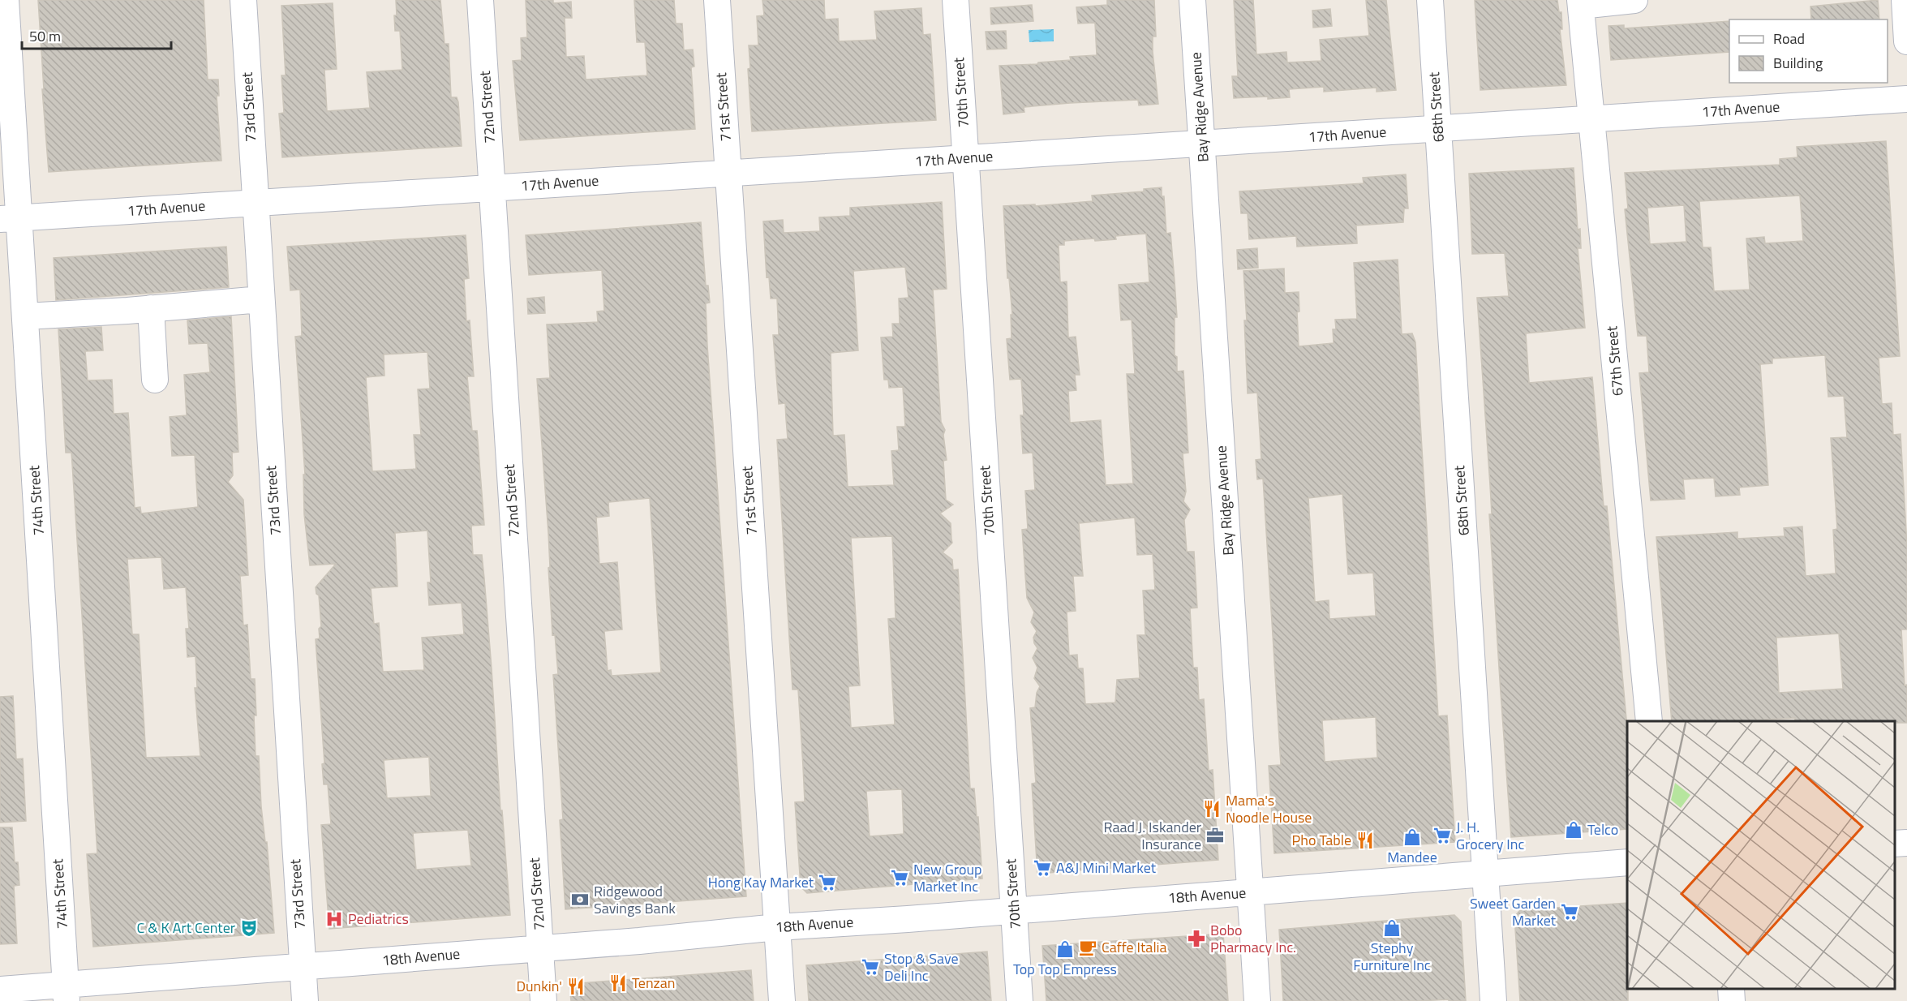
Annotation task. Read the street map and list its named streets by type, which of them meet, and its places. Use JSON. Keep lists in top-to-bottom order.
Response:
{
  "streets": {
    "street": [
      "70th Street",
      "73rd Street",
      "72nd Street",
      "71st Street",
      "Bay Ridge Avenue",
      "68th Street",
      "17th Avenue",
      "67th Street",
      "74th Street",
      "18th Avenue"
    ]
  },
  "crossings": [
    ["70th Street", "17th Avenue"],
    ["70th Street", "18th Avenue"],
    ["73rd Street", "17th Avenue"],
    ["73rd Street", "18th Avenue"],
    ["72nd Street", "17th Avenue"],
    ["72nd Street", "18th Avenue"],
    ["71st Street", "17th Avenue"],
    ["71st Street", "18th Avenue"],
    ["Bay Ridge Avenue", "17th Avenue"],
    ["Bay Ridge Avenue", "18th Avenue"],
    ["68th Street", "17th Avenue"],
    ["68th Street", "18th Avenue"],
    ["17th Avenue", "67th Street"],
    ["17th Avenue", "74th Street"],
    ["74th Street", "18th Avenue"]
  ],
  "places": {
    "restaurant": [
      "Mama's Noodle House",
      "Pho Table",
      "Tenzan",
      "Dunkin'"
    ],
    "shop": [
      "Telco",
      "Mandee",
      "Stephy Furniture Inc",
      "Top Top Empress"
    ],
    "office": ["Raad J. Iskander Insurance"],
    "supermarket": [
      "J. H. Grocery Inc",
      "A&J Mini Market",
      "New Group Market Inc",
      "Hong Kay Market",
      "Sweet Garden Market",
      "Stop & Save Deli Inc"
    ],
    "bank": ["Ridgewood Savings Bank"],
    "hospital": ["Pediatrics"],
    "theatre": ["C & K Art Center"],
    "pharmacy": ["Bobo Pharmacy Inc."],
    "cafe": ["Caffe Italia"]
  },
  "legend": ["Road", "Building"],
  "scale_bar": "50 m"
}
